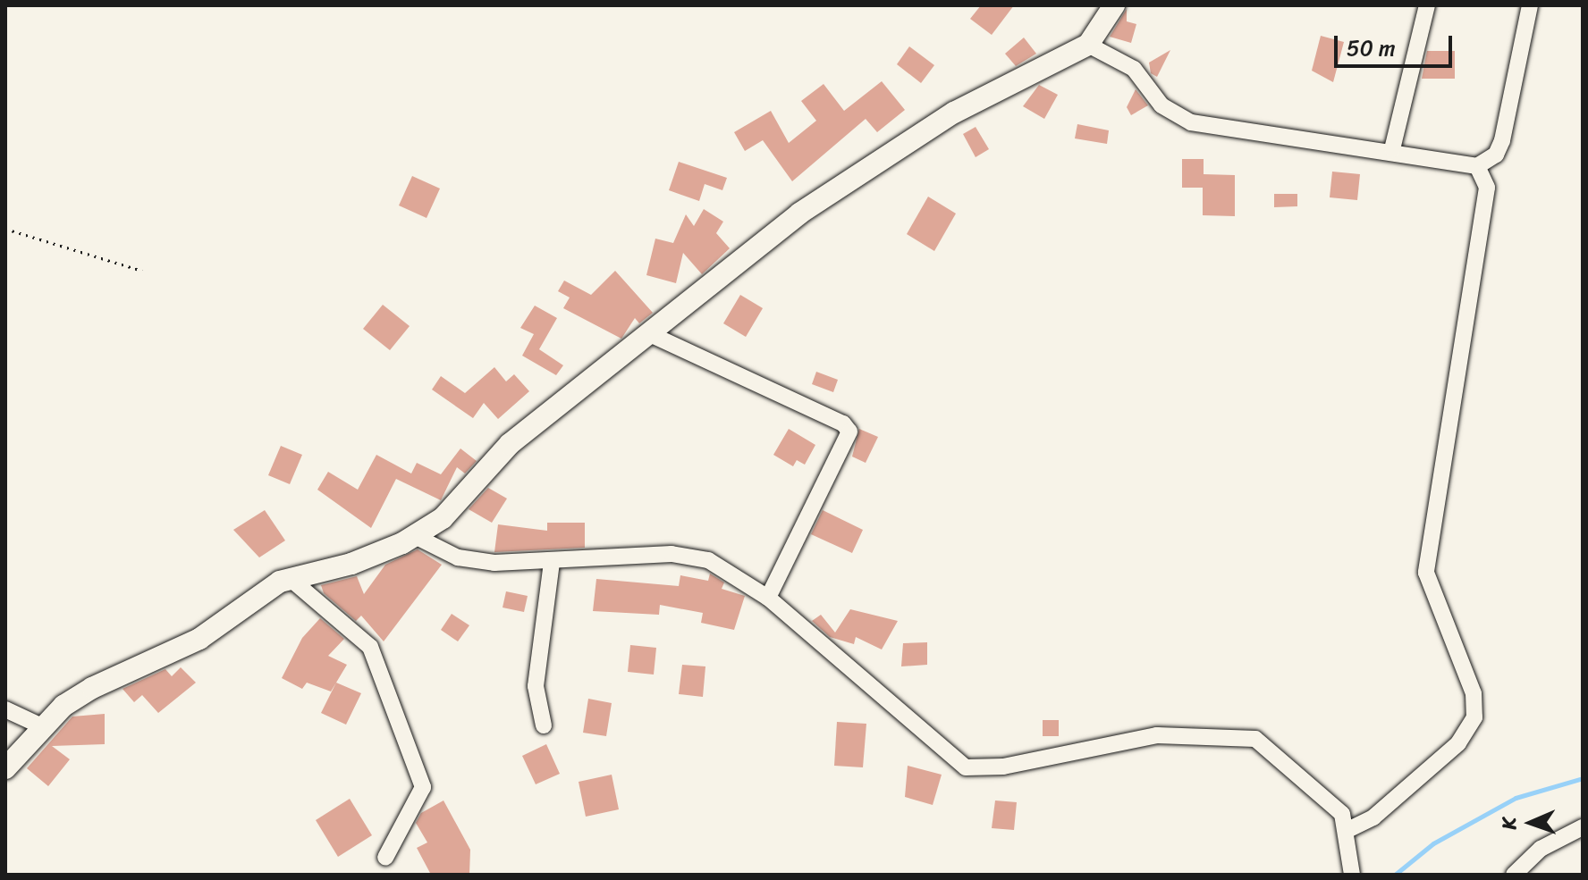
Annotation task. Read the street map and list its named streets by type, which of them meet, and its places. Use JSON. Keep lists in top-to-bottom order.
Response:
{
  "scale_bar": "50 m",
  "north": "left"
}
